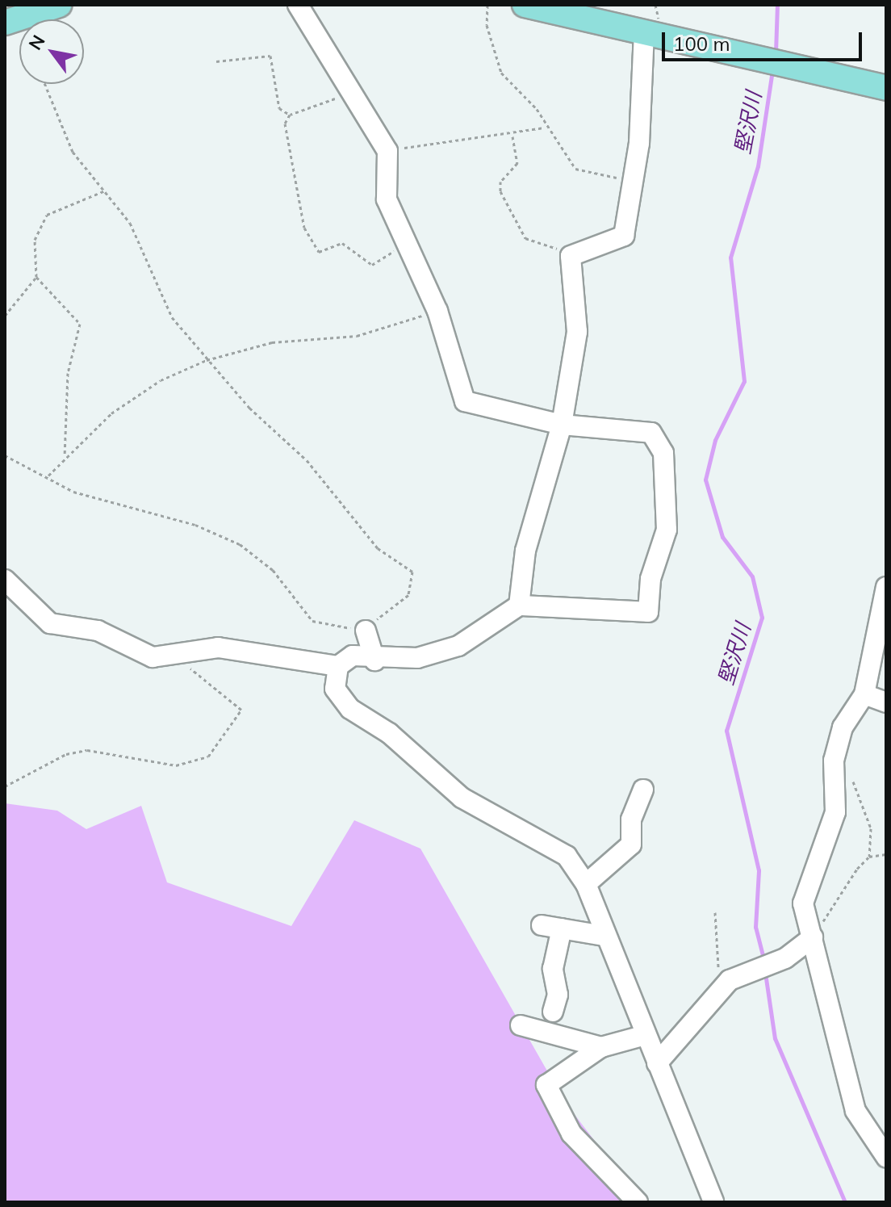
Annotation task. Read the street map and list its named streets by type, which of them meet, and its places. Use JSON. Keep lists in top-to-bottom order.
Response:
{
  "water": ["堅沢川"],
  "scale_bar": "100 m",
  "north": "top left"
}
